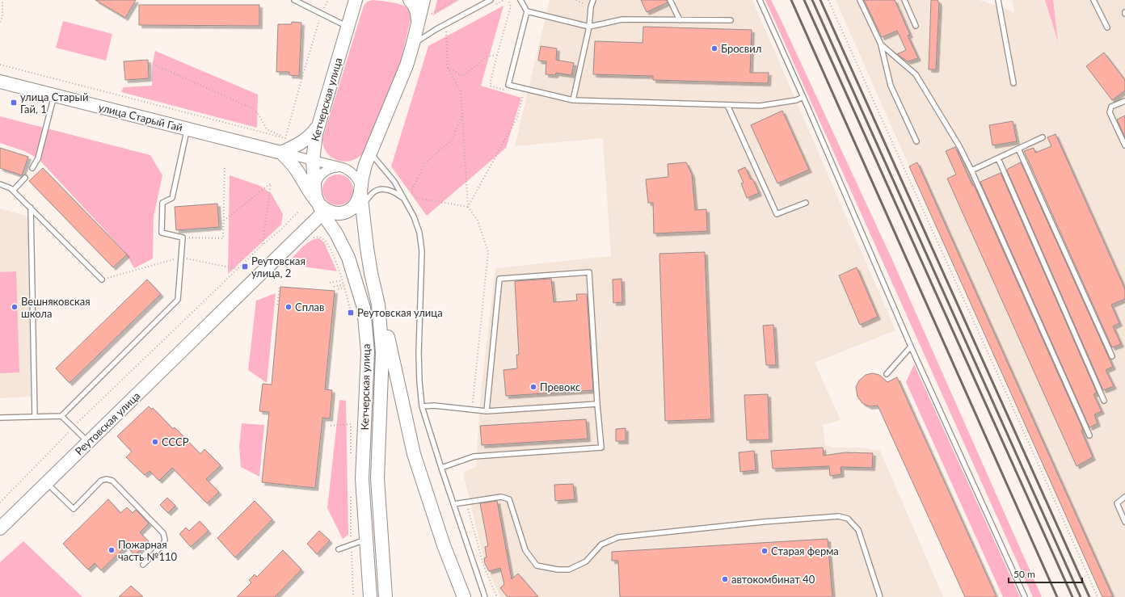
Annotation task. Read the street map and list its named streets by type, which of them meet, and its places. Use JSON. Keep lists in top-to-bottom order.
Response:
{
  "streets": {
    "main road": ["Кетчерская улица", "улица Старый Гай", "Реутовская улица"]
  },
  "crossings": [
    ["Кетчерская улица", "улица Старый Гай"],
    ["Кетчерская улица", "Реутовская улица"]
  ],
  "places": {
    "other": [
      "Бросвил",
      "Вешняковская школа",
      "Сплав",
      "Превокс",
      "СССР",
      "Пожарная часть №110",
      "Старая ферма",
      "автокомбинат 40"
    ],
    "transit": ["улица Старый Гай, 1", "Реутовская улица, 2", "Реутовская улица"]
  },
  "scale_bar": "50 m"
}
